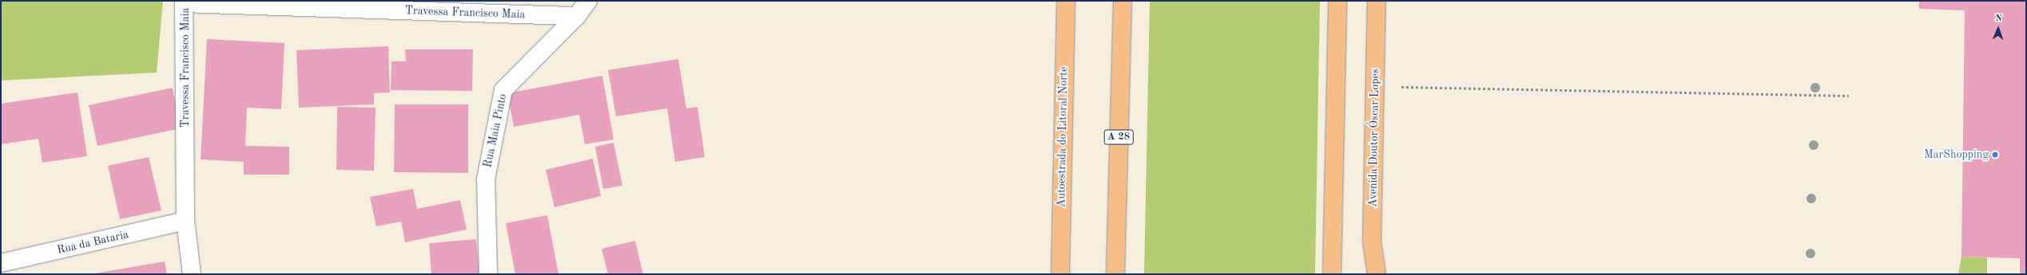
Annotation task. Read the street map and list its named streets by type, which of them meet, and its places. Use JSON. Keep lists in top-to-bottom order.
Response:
{
  "streets": {
    "main road": ["Autoestrada do Litoral Norte", "A 28", "Avenida Doutor Óscar Lopes"],
    "street": ["Travessa Francisco Maia", "Rua Maia Pinto", "Rua da Bataria"]
  },
  "crossings": [
    ["Travessa Francisco Maia", "Rua Maia Pinto"],
    ["Travessa Francisco Maia", "Rua da Bataria"]
  ],
  "places": ["MarShopping"],
  "north": "top"
}
